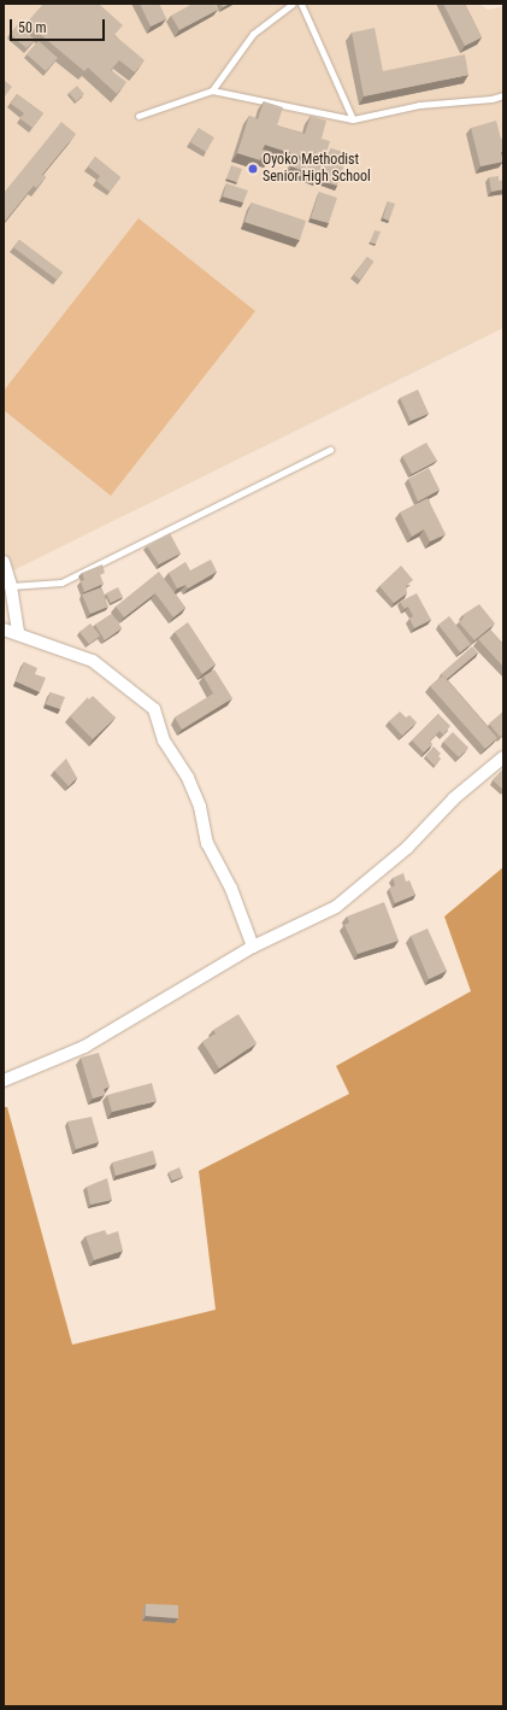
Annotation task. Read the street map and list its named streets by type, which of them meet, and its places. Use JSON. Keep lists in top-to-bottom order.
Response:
{
  "places": ["Oyoko Methodist Senior High School"],
  "scale_bar": "50 m"
}
